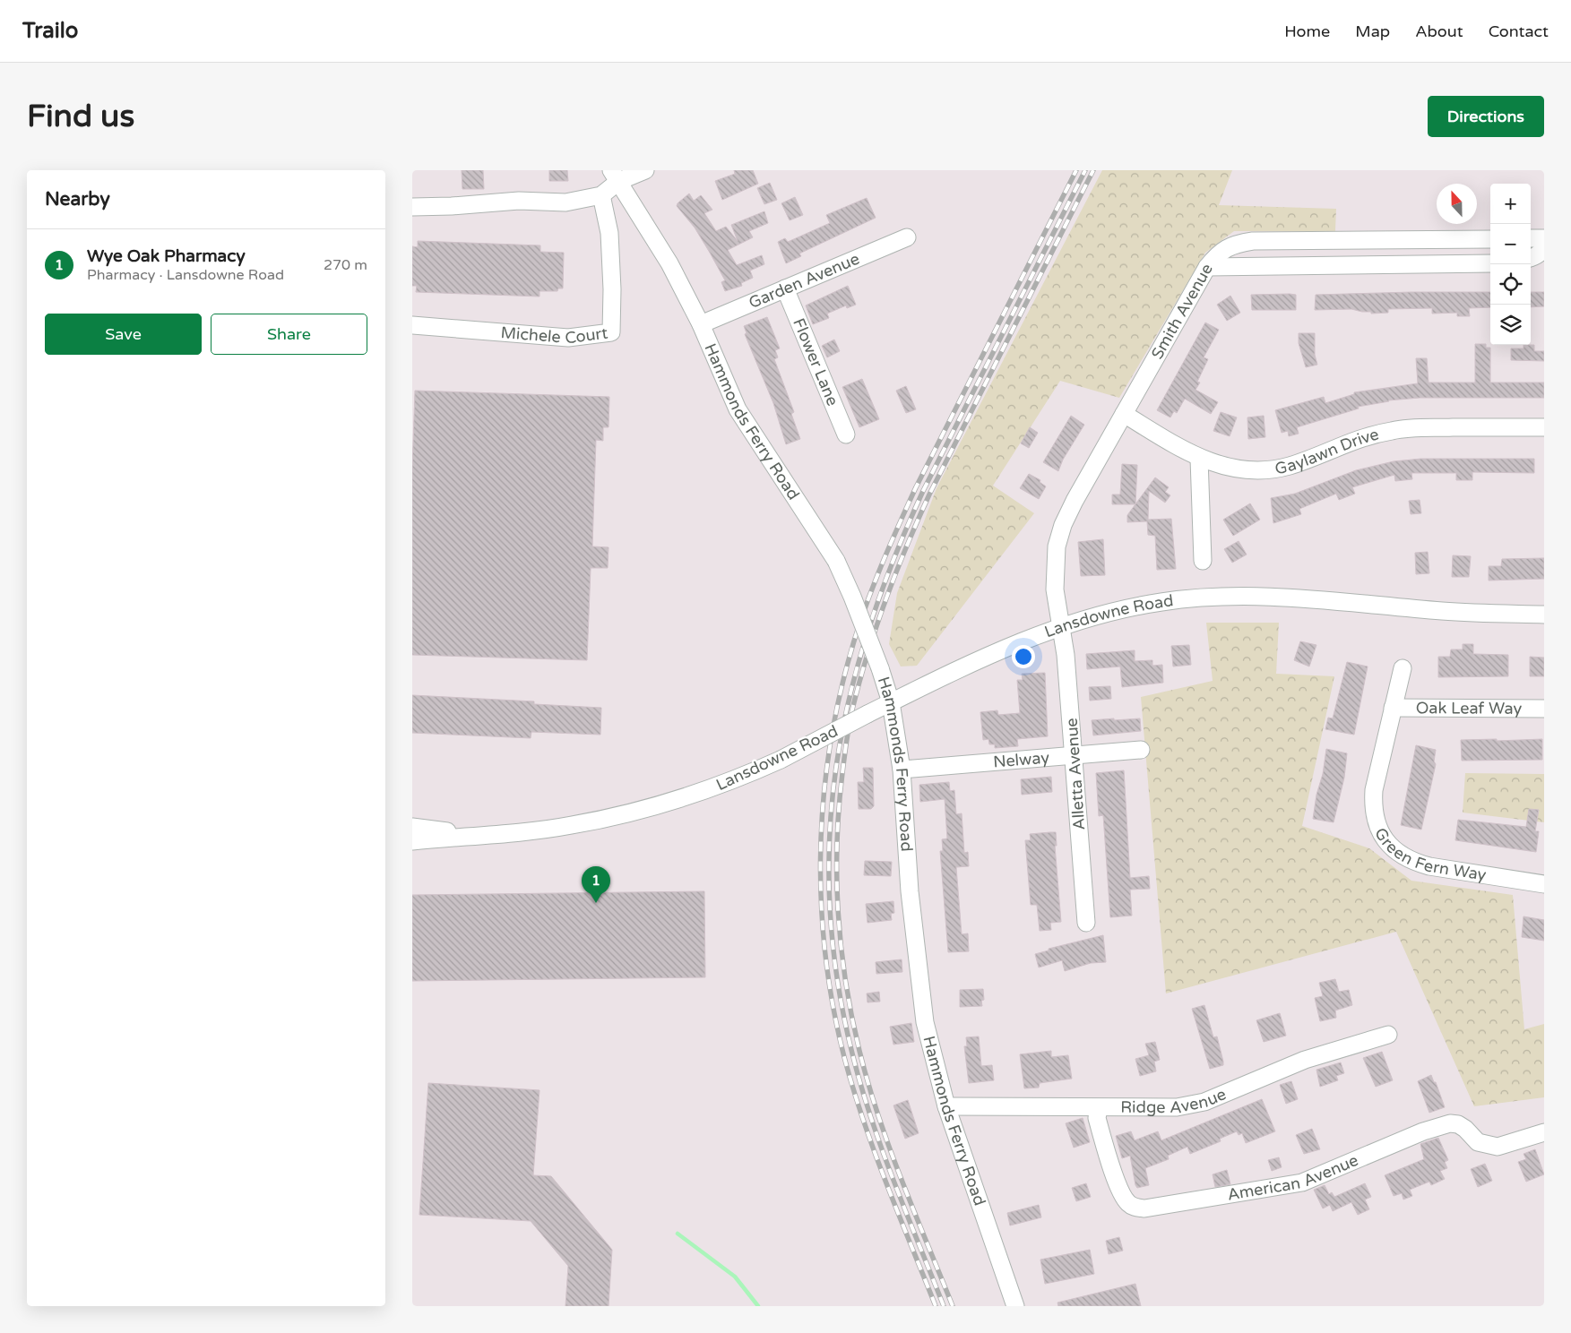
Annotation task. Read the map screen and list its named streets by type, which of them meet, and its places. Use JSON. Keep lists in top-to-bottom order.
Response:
{
  "streets": {
    "street": [
      "Garden Avenue",
      "Smith Avenue",
      "Michele Court",
      "Flower Lane",
      "Hammonds Ferry Road",
      "Gaylawn Drive",
      "Lansdowne Road",
      "Oak Leaf Way",
      "Nelway",
      "Alletta Avenue",
      "Green Fern Way",
      "Ridge Avenue",
      "American Avenue"
    ]
  },
  "crossings": [
    ["Garden Avenue", "Flower Lane"],
    ["Garden Avenue", "Hammonds Ferry Road"],
    ["Smith Avenue", "Gaylawn Drive"],
    ["Smith Avenue", "Lansdowne Road"],
    ["Smith Avenue", "Alletta Avenue"],
    ["Hammonds Ferry Road", "Lansdowne Road"],
    ["Hammonds Ferry Road", "Nelway"],
    ["Hammonds Ferry Road", "Ridge Avenue"],
    ["Lansdowne Road", "Alletta Avenue"],
    ["Oak Leaf Way", "Green Fern Way"],
    ["Nelway", "Alletta Avenue"],
    ["Ridge Avenue", "American Avenue"]
  ],
  "north": "top",
  "page": {
    "header": "Trailo",
    "nav": [
      "Home",
      "Map",
      "About",
      "Contact"
    ],
    "buttons": [
      "Directions",
      ["Save", "Share"]
    ],
    "title": "Find us",
    "heading": "Nearby",
    "map_buttons": ["+", "−"],
    "list": [
      {
        "mark": "1",
        "name": "Wye Oak Pharmacy",
        "note": "Pharmacy · Lansdowne Road",
        "value": "270 m"
      }
    ],
    "pins": "1"
  }
}
